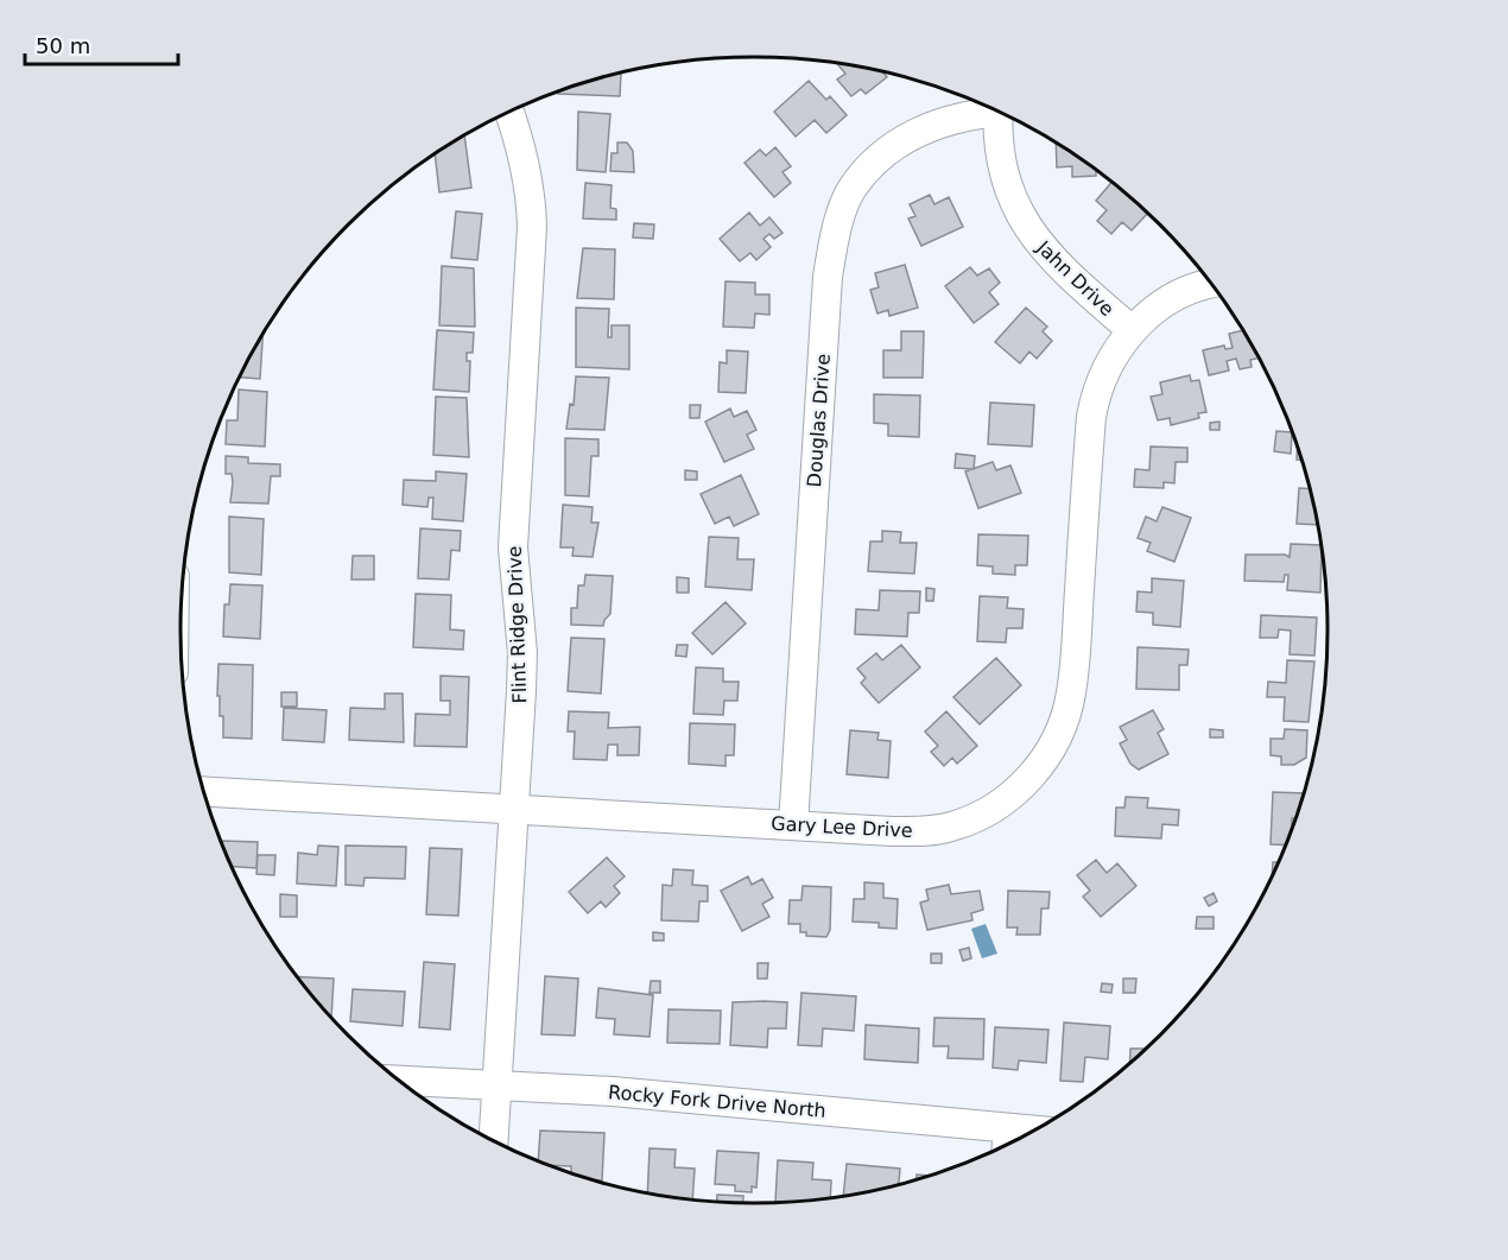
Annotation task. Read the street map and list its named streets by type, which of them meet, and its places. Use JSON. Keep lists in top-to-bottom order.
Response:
{
  "streets": {
    "street": [
      "Jahn Drive",
      "Douglas Drive",
      "Flint Ridge Drive",
      "Gary Lee Drive",
      "Rocky Fork Drive North"
    ]
  },
  "crossings": [
    ["Jahn Drive", "Gary Lee Drive"],
    ["Douglas Drive", "Gary Lee Drive"],
    ["Flint Ridge Drive", "Gary Lee Drive"],
    ["Flint Ridge Drive", "Rocky Fork Drive North"]
  ],
  "scale_bar": "50 m"
}
